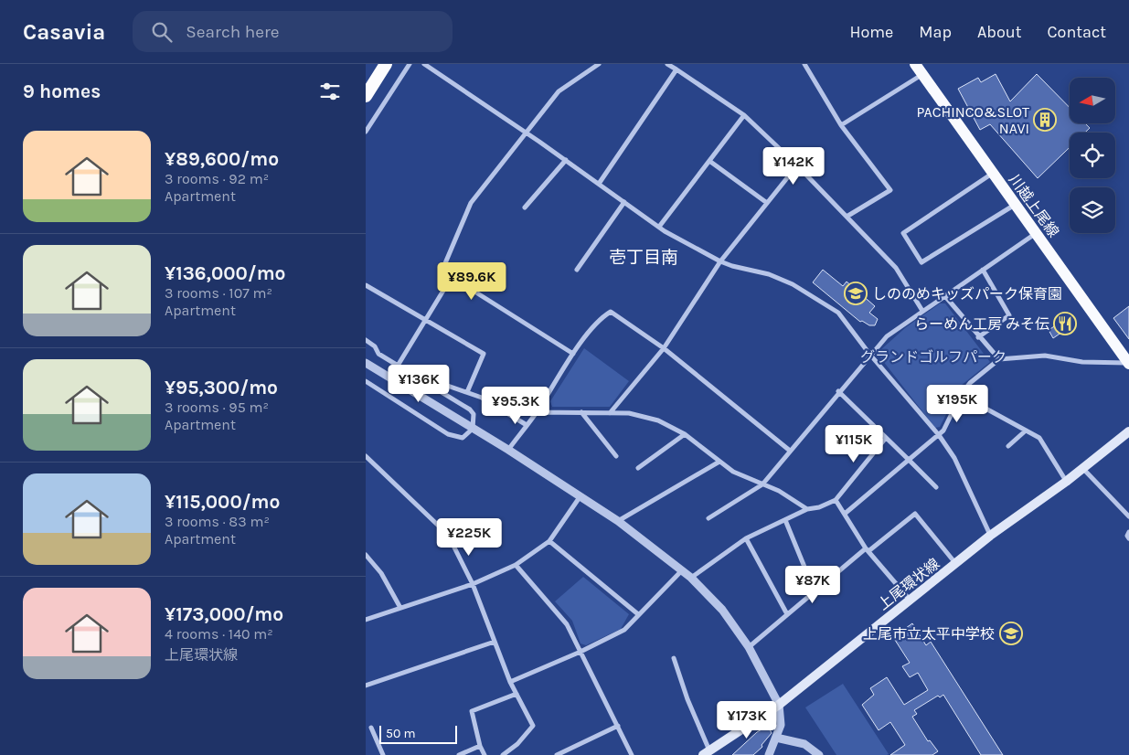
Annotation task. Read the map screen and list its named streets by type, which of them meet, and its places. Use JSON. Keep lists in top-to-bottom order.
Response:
{
  "streets": {
    "main road": ["川越上尾線", "上尾環状線"]
  },
  "districts": ["壱丁目南"],
  "parks": ["グランドゴルフパーク"],
  "places": {
    "building": ["PACHINCO&SLOT NAVI"],
    "school or university": ["しののめキッズパーク保育園", "上尾市立太平中学校"],
    "restaurant": ["らーめん工房 みそ伝"]
  },
  "scale_bar": "50 m",
  "north": "left",
  "page": {
    "header": "Casavia",
    "search": "Search here",
    "nav": [
      "Home",
      "Map",
      "About",
      "Contact"
    ],
    "heading": "9 homes",
    "list": [
      {
        "name": "¥89,600/mo",
        "note": "3 rooms · 92 m² · Apartment"
      },
      {
        "name": "¥136,000/mo",
        "note": "3 rooms · 107 m² · Apartment"
      },
      {
        "name": "¥95,300/mo",
        "note": "3 rooms · 95 m² · Apartment"
      },
      {
        "name": "¥115,000/mo",
        "note": "3 rooms · 83 m² · Apartment"
      },
      {
        "name": "¥173,000/mo",
        "note": "4 rooms · 140 m² · 上尾環状線"
      }
    ],
    "price": [
      "¥142K",
      "¥89.6K",
      "¥136K",
      "¥195K",
      "¥95.3K",
      "¥115K",
      "¥225K",
      "¥87K",
      "¥173K"
    ],
    "scale": "50 m"
  }
}
